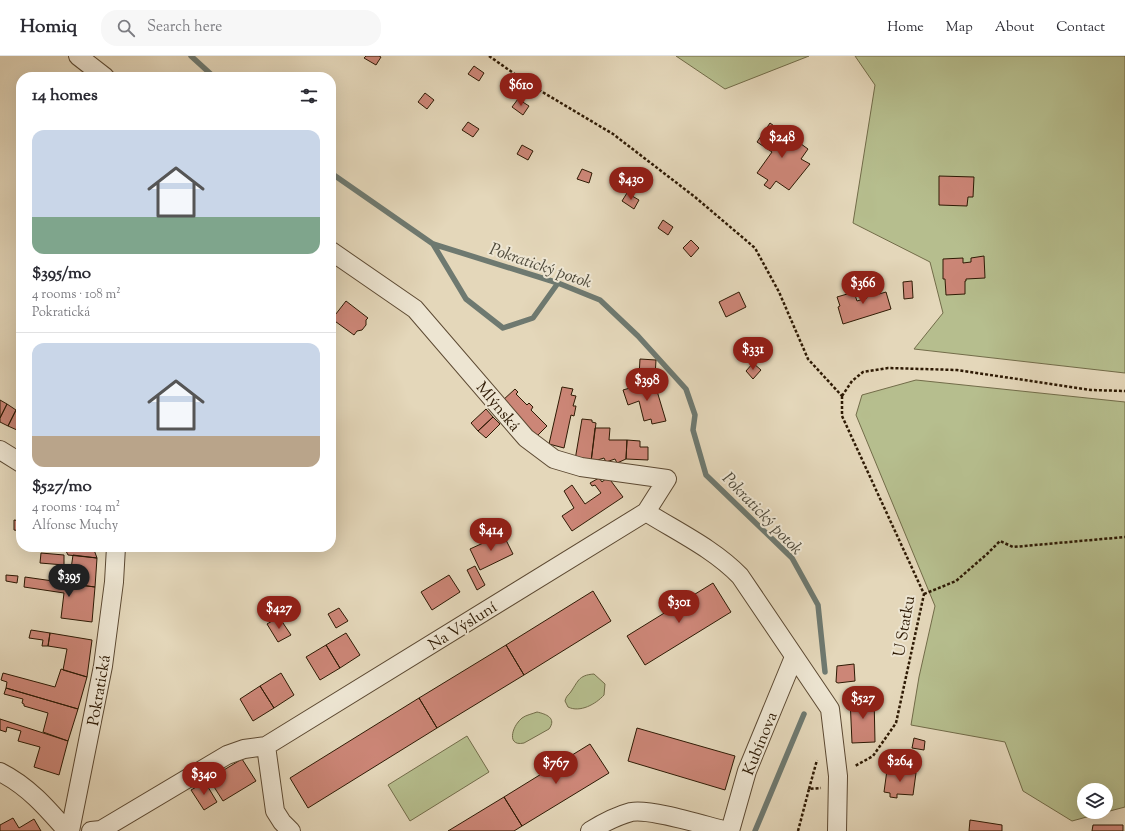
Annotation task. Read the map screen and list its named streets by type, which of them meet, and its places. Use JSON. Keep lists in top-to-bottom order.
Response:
{
  "streets": {
    "street": [
      "Mlýnská",
      "Na Výsluní",
      "Pokratická",
      "Kubínova"
    ],
    "path": ["U Statku"]
  },
  "crossings": [
    ["Mlýnská", "Na Výsluní"]
  ],
  "water": ["Pokratický potok"],
  "page": {
    "header": "Homiq",
    "search": "Search here",
    "nav": [
      "Home",
      "Map",
      "About",
      "Contact"
    ],
    "heading": "14 homes",
    "price": [
      "$610",
      "$248",
      "$430",
      "$366",
      "$331",
      "$398",
      "$414",
      "$395",
      "$301",
      "$427",
      "$527",
      "$264",
      "$767",
      "$340"
    ],
    "list": [
      {
        "name": "$395/mo",
        "note": "4 rooms · 108 m² · Pokratická"
      },
      {
        "name": "$527/mo",
        "note": "4 rooms · 104 m² · Alfonse Muchy"
      }
    ]
  }
}
